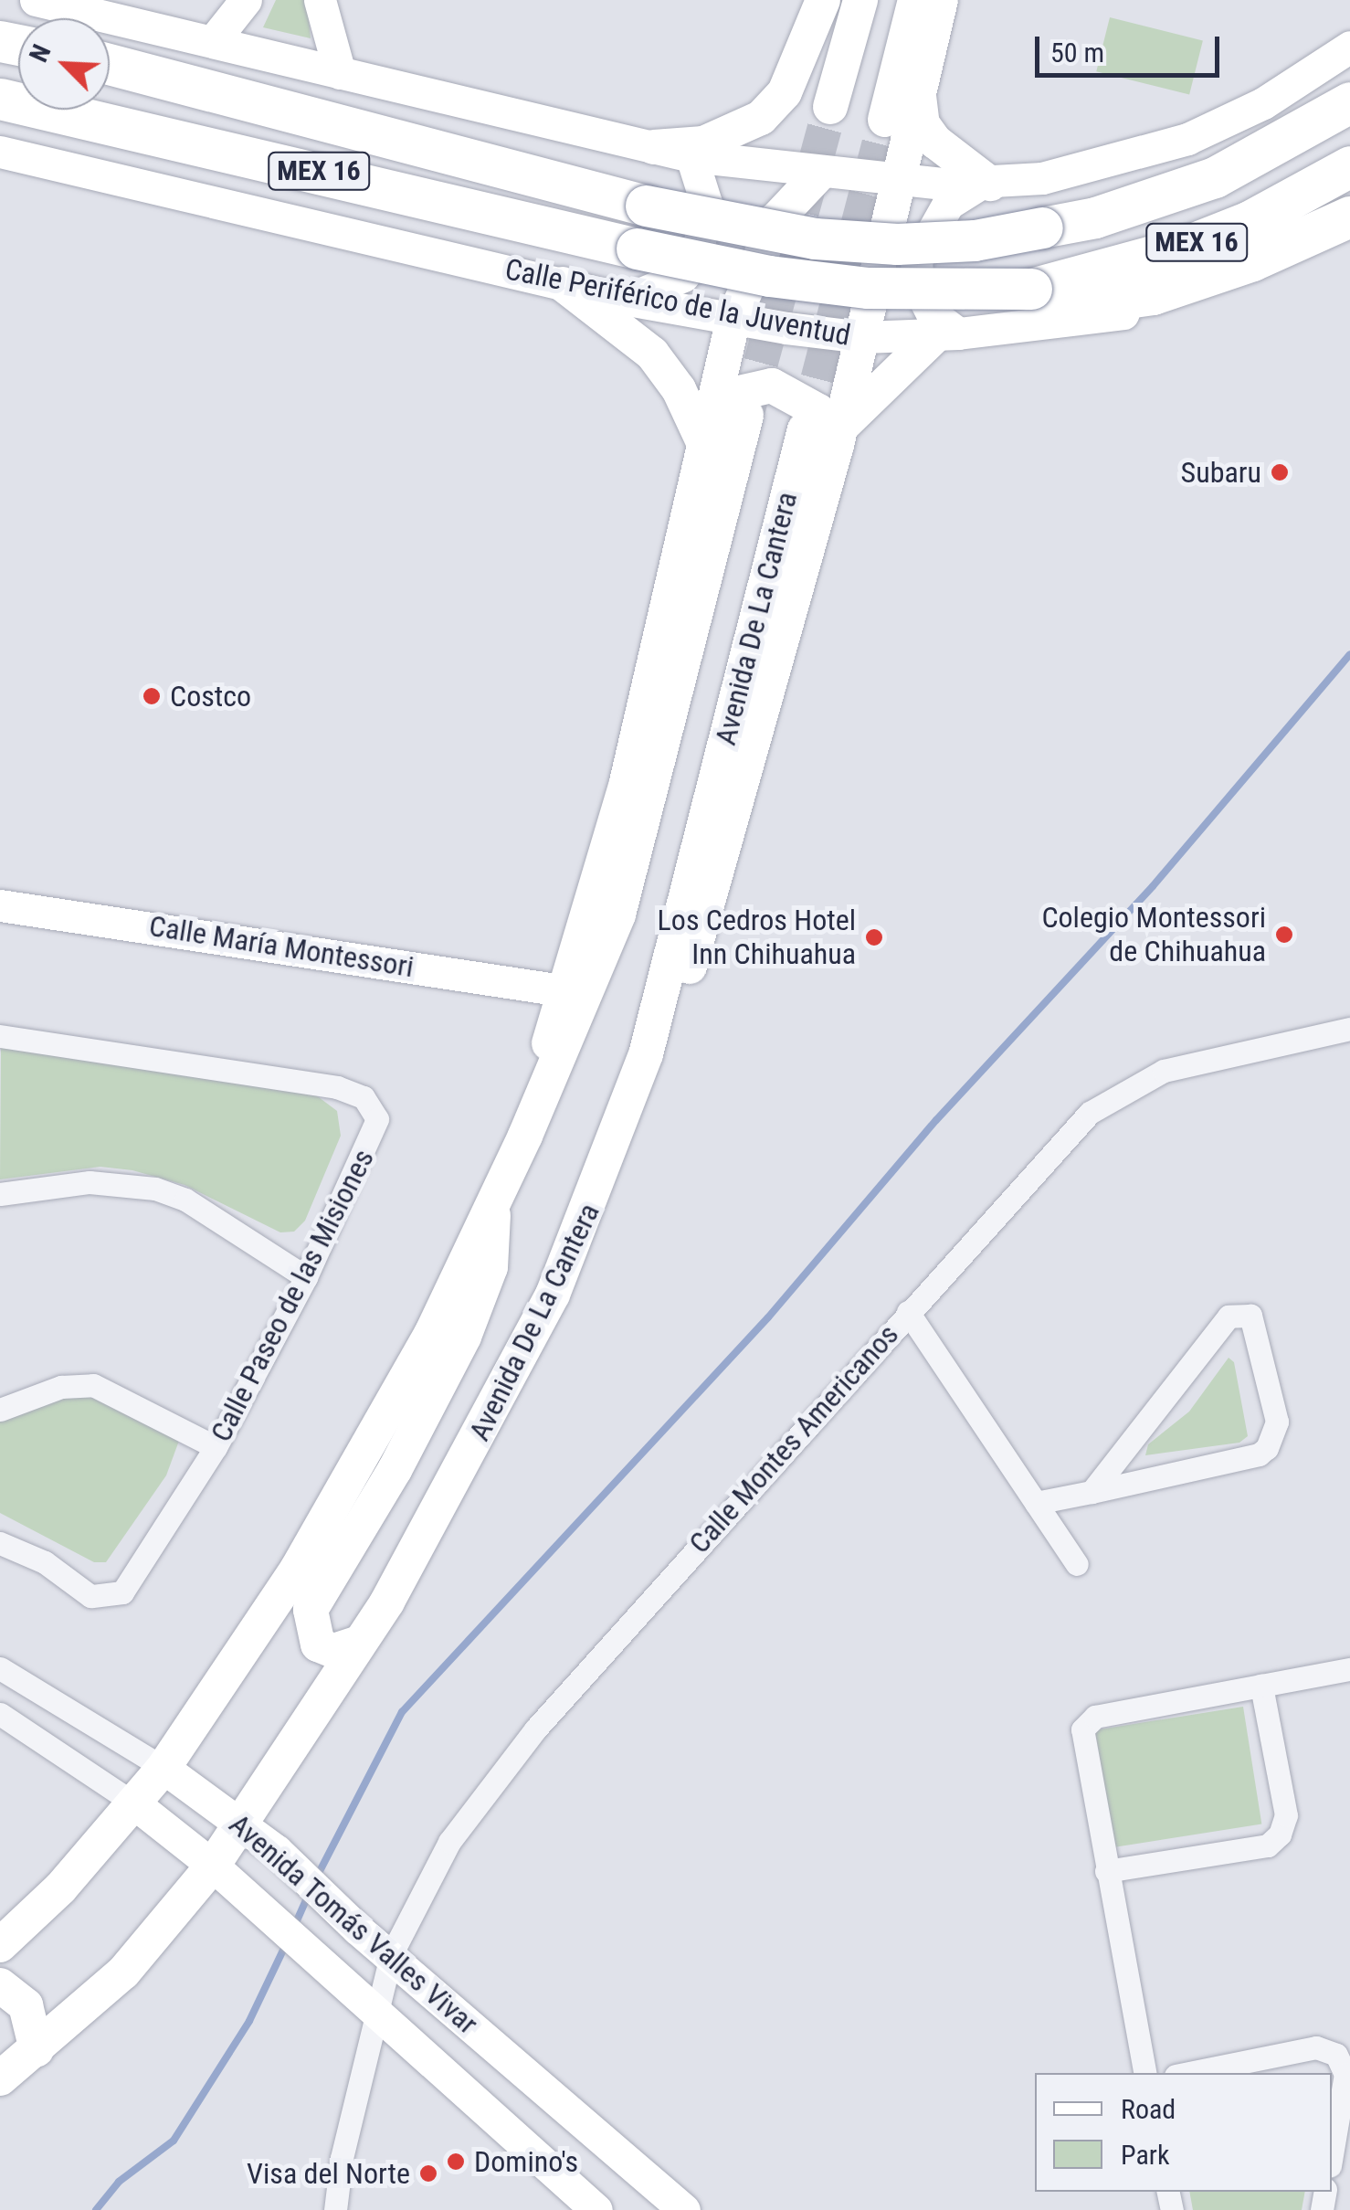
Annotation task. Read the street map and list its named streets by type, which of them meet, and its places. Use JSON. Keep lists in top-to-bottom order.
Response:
{
  "streets": {
    "highway": ["MEX 16", "Calle Periférico de la Juventud"],
    "main road": ["Avenida De La Cantera", "Calle María Montessori", "Avenida Tomás Valles Vivar"],
    "street": ["Calle Paseo de las Misiones", "Calle Montes Americanos"]
  },
  "crossings": [
    ["MEX 16", "Calle Periférico de la Juventud"],
    ["Avenida De La Cantera", "Avenida Tomás Valles Vivar"],
    ["Calle Montes Americanos", "Avenida Tomás Valles Vivar"]
  ],
  "places": [
    "Subaru",
    "Costco",
    "Colegio Montessori de Chihuahua",
    "Los Cedros Hotel Inn Chihuahua",
    "Domino's",
    "Visa del Norte"
  ],
  "legend": ["Road", "Park"],
  "scale_bar": "50 m",
  "north": "top left"
}
